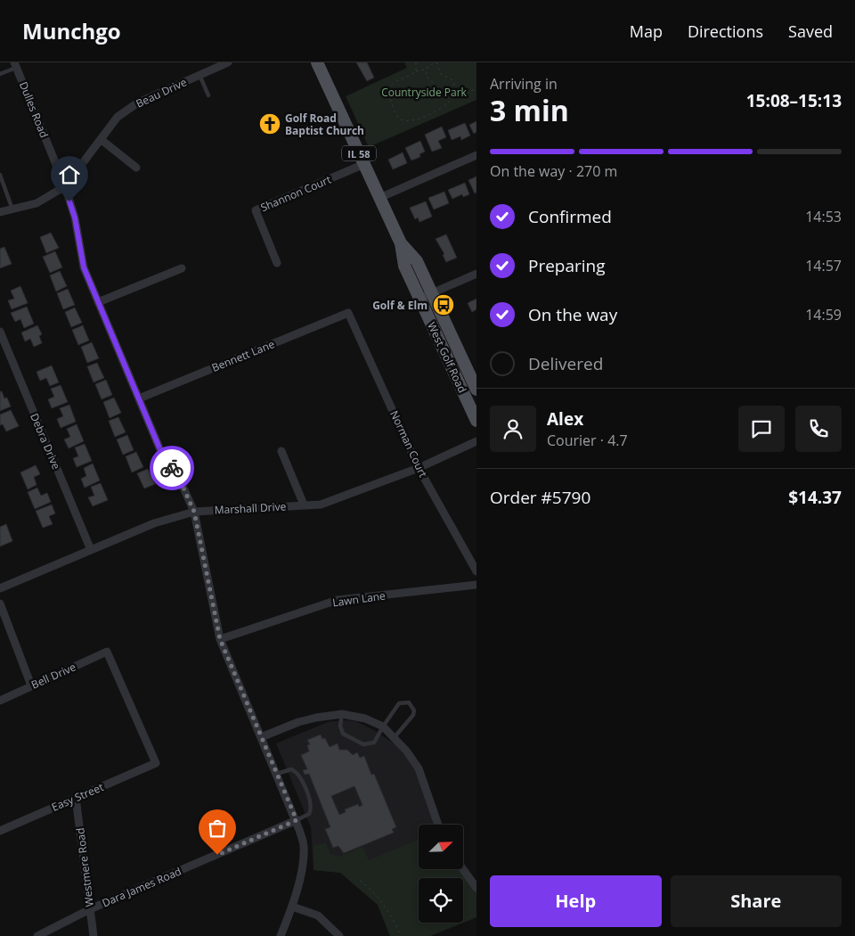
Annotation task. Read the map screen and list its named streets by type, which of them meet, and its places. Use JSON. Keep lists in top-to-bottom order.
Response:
{
  "streets": {
    "main road": ["IL 58", "West Golf Road"],
    "street": [
      "Beau Drive",
      "Dulles Road",
      "Shannon Court",
      "Bennett Lane",
      "Debra Drive",
      "Norman Court",
      "Marshall Drive",
      "Lawn Lane",
      "Bell Drive",
      "Easy Street",
      "Westmere Road",
      "Dara James Road"
    ]
  },
  "crossings": [
    ["Beau Drive", "Dulles Road"],
    ["Dulles Road", "Bennett Lane"],
    ["Dulles Road", "Marshall Drive"],
    ["Dulles Road", "Lawn Lane"],
    ["Dulles Road", "Dara James Road"],
    ["Shannon Court", "West Golf Road"],
    ["Bennett Lane", "Norman Court"],
    ["Debra Drive", "Marshall Drive"],
    ["Norman Court", "Marshall Drive"],
    ["Bell Drive", "Easy Street"],
    ["Easy Street", "Westmere Road"],
    ["Westmere Road", "Dara James Road"]
  ],
  "parks": ["Countryside Park"],
  "places": {
    "church": ["Golf Road Baptist Church"],
    "bus stop": ["Golf & Elm"]
  },
  "north": "top right",
  "page": {
    "header": "Munchgo",
    "nav": ["Map", "Directions", "Saved"],
    "heading": ["3 min", "Arriving in", "15:08–15:13"],
    "panel": [
      "Alex",
      "Courier · 4.7",
      "Order #5790",
      "$14.37"
    ],
    "bar": "On the way · 270 m",
    "list": [
      ["Confirmed", "14:53"],
      ["Preparing", "14:57"],
      ["On the way", "14:59"],
      "Delivered"
    ],
    "buttons": ["Help", "Share"]
  }
}
